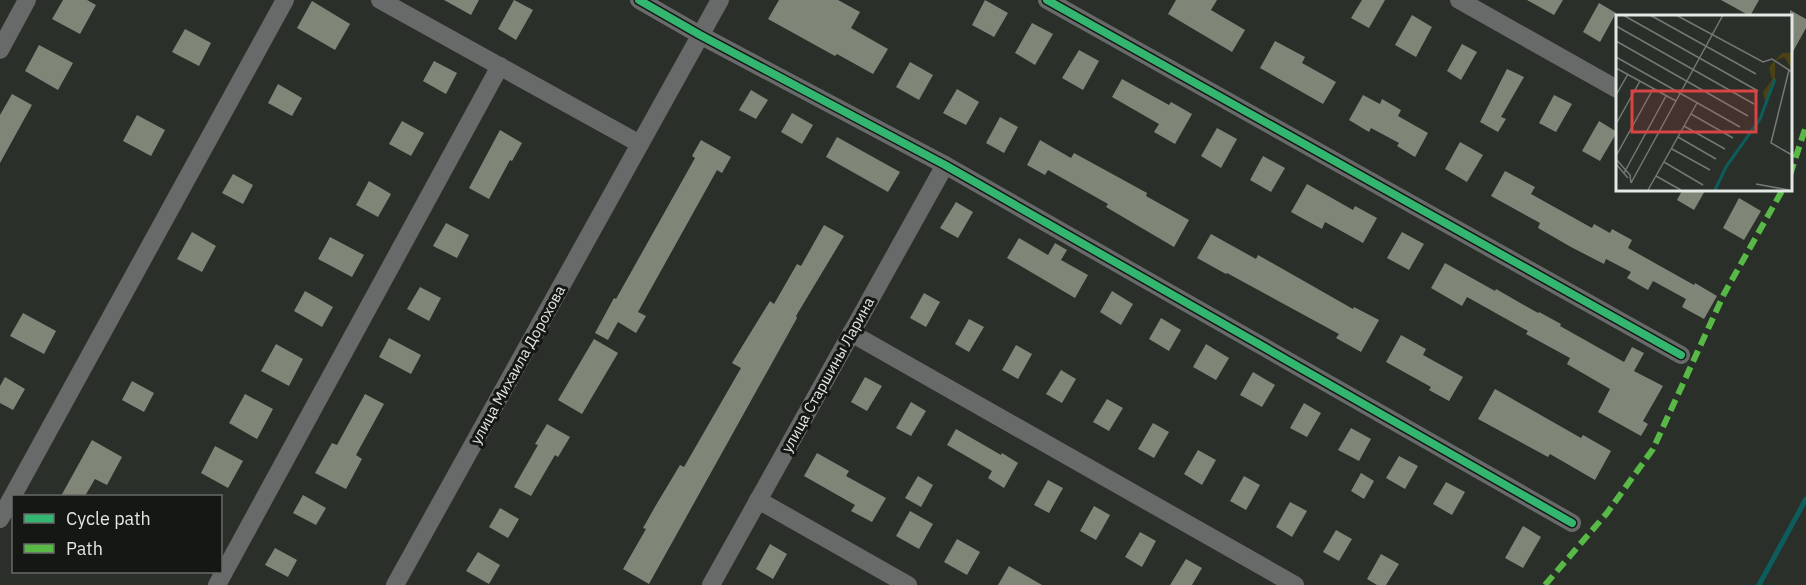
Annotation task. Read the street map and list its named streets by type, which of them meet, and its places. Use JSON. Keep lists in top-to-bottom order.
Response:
{
  "streets": {
    "street": ["улица Михаила Дорохова", "улица Старшины Ларина"]
  },
  "legend": ["Cycle path", "Path"]
}
